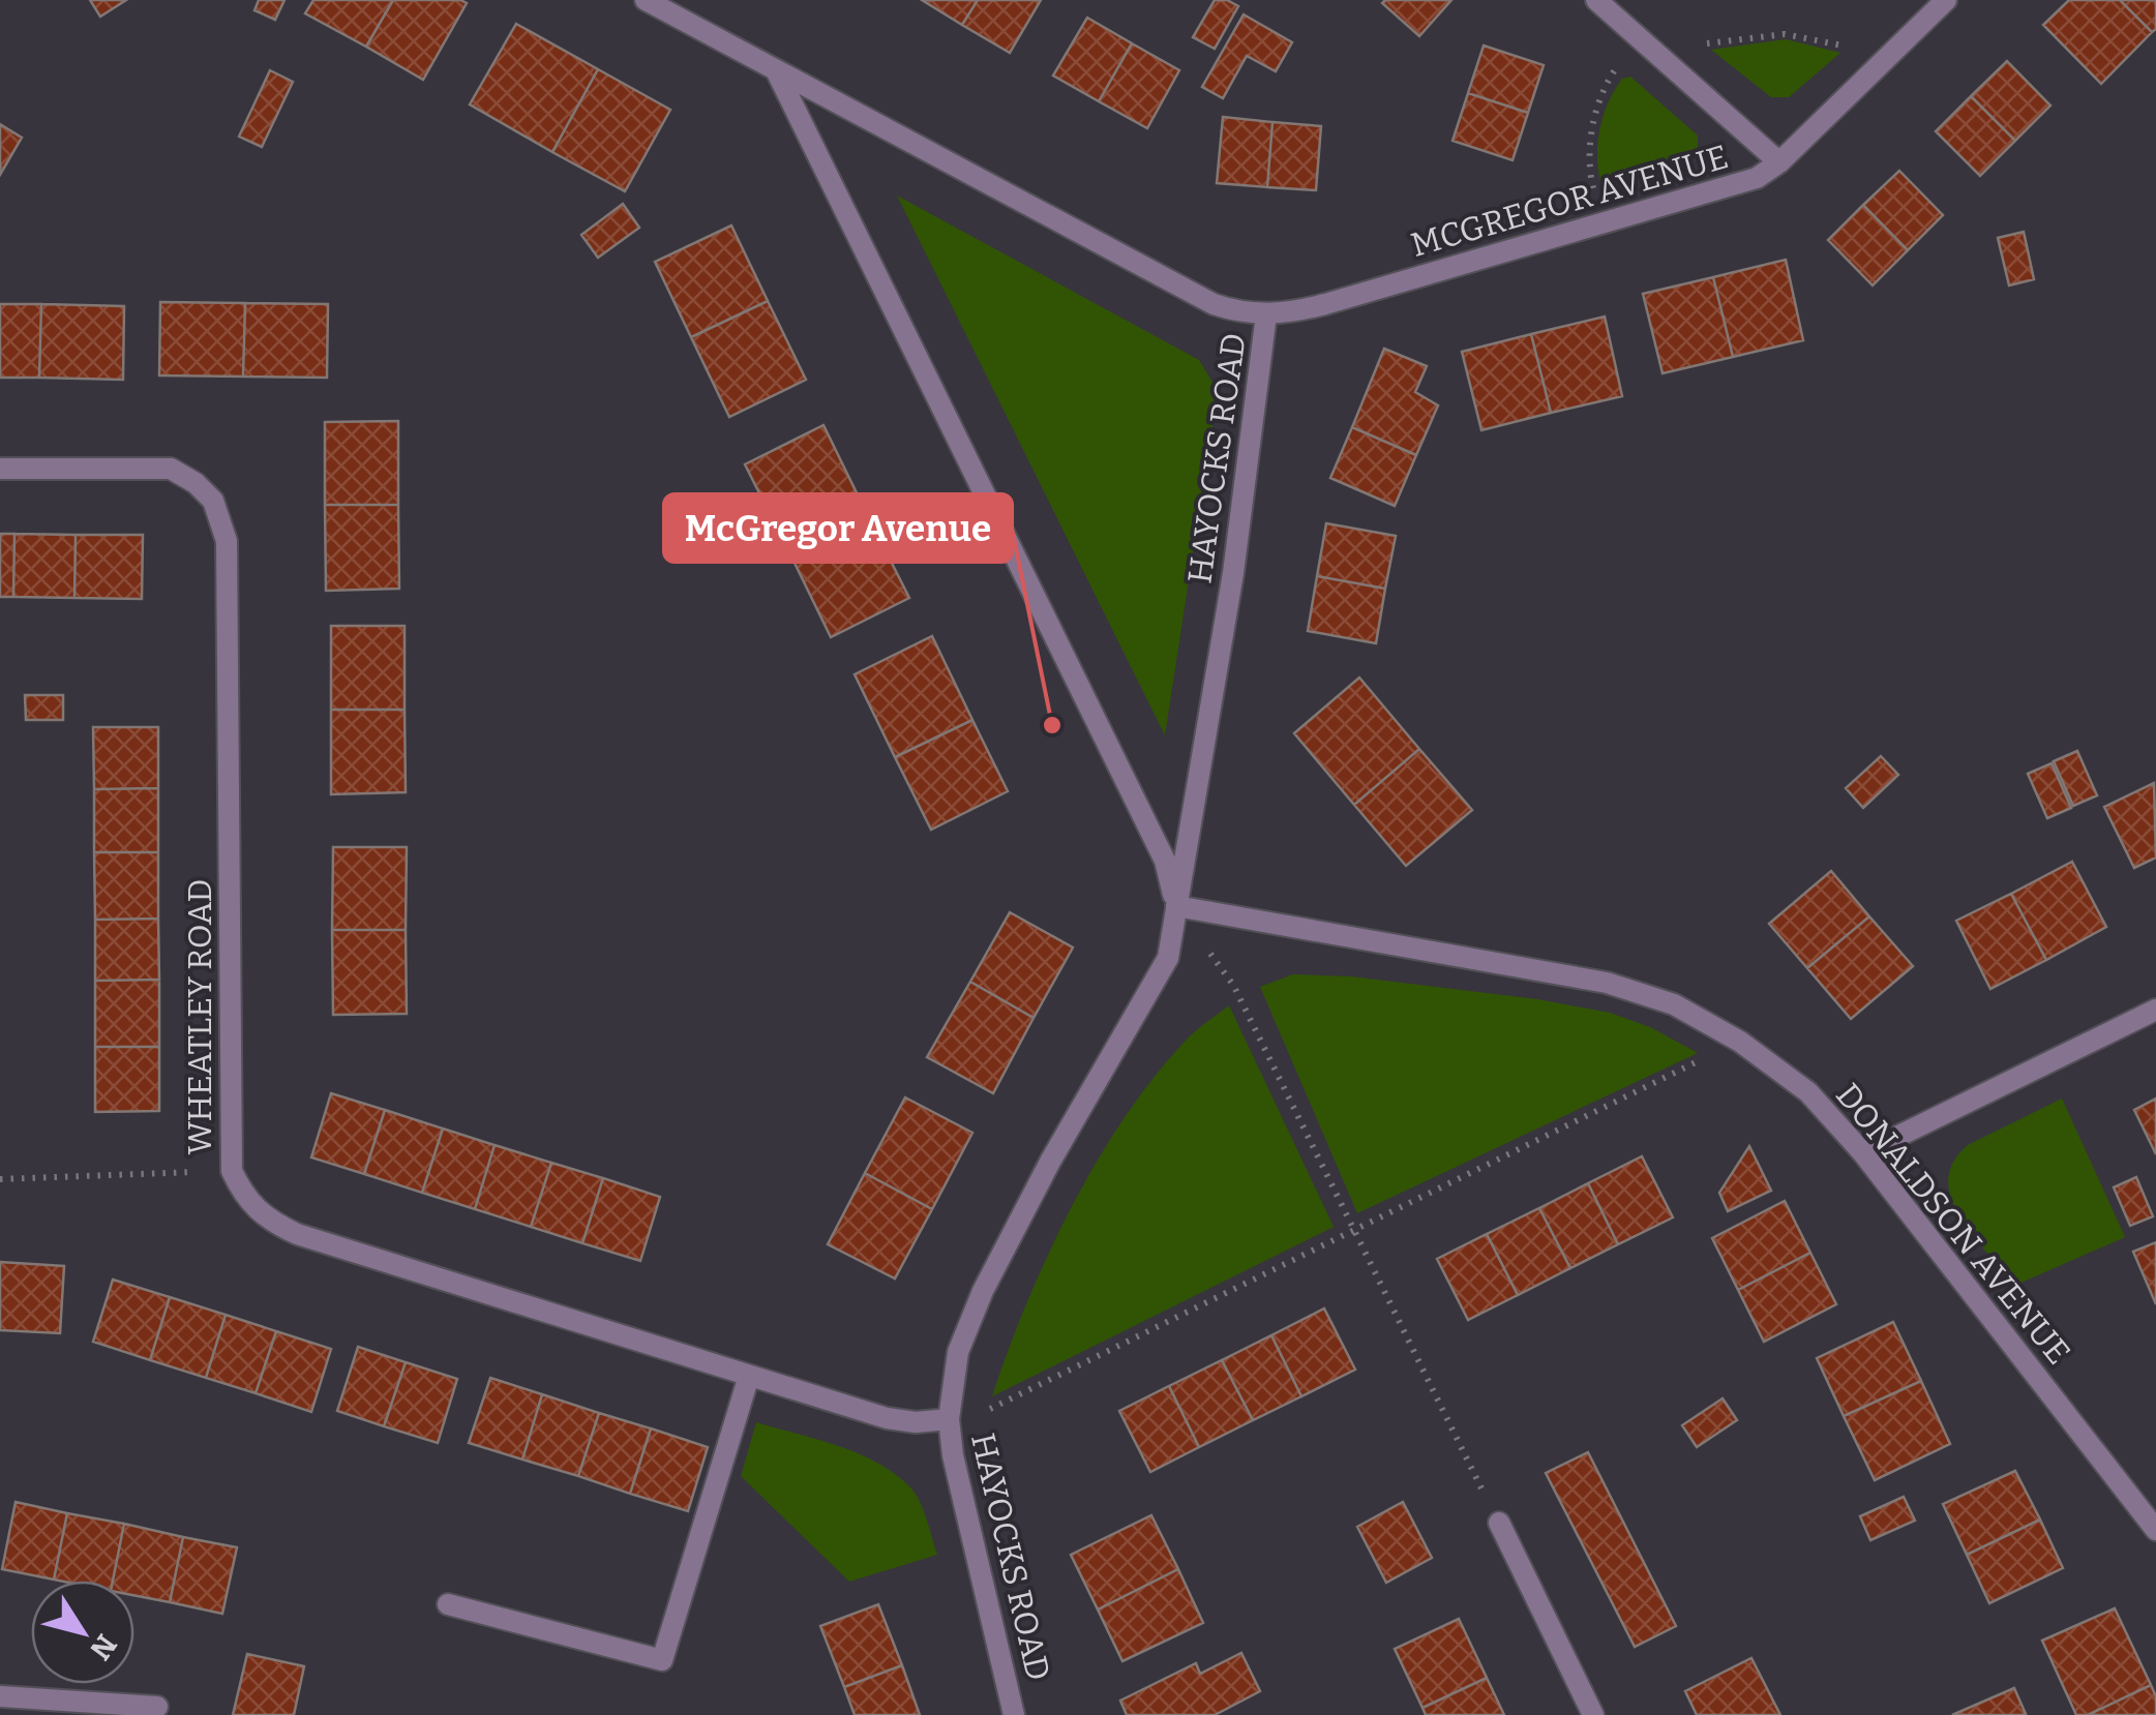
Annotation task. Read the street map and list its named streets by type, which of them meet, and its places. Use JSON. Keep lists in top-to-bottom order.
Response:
{
  "streets": {
    "street": [
      "MCGREGOR AVENUE",
      "HAYOCKS ROAD",
      "WHEATLEY ROAD",
      "DONALDSON AVENUE"
    ]
  },
  "crossings": [
    ["MCGREGOR AVENUE", "HAYOCKS ROAD"],
    ["HAYOCKS ROAD", "WHEATLEY ROAD"],
    ["HAYOCKS ROAD", "DONALDSON AVENUE"]
  ],
  "places": ["McGregor Avenue"],
  "north": "bottom right"
}
